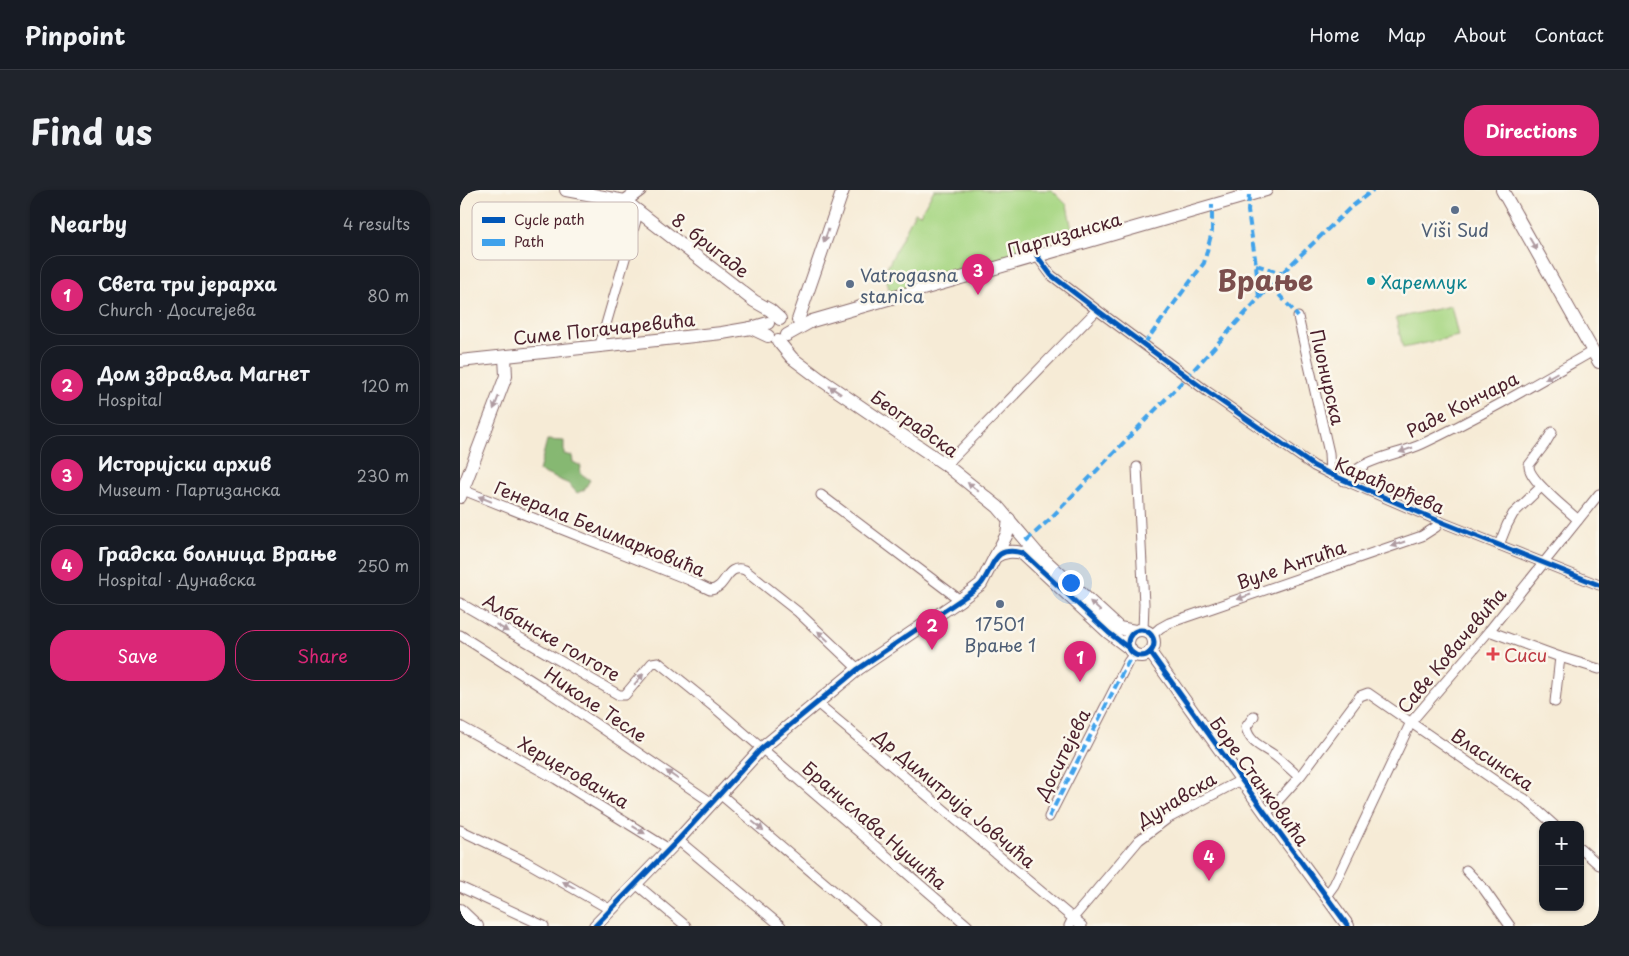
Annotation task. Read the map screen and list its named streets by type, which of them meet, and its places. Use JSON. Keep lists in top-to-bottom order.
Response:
{
  "streets": {
    "street": [
      "Партизанска",
      "8. бригаде",
      "Симе Погачаревића",
      "Пионирска",
      "Раде Кончара",
      "Београдска",
      "Карађорђева",
      "Генерала Белимарковића",
      "Вуле Антића",
      "Албанске голготе",
      "Саве Ковачевића",
      "Николе Тесле",
      "Доситејева",
      "Власинска",
      "Херцеговачка",
      "Боре Станковића",
      "Др Димитрија Јовчића",
      "Дунавска",
      "Бранислава Нушића"
    ]
  },
  "crossings": [
    ["Партизанска", "8. бригаде"],
    ["Партизанска", "Симе Погачаревића"],
    ["Партизанска", "Београдска"],
    ["Партизанска", "Карађорђева"],
    ["8. бригаде", "Симе Погачаревића"],
    ["8. бригаде", "Београдска"],
    ["Симе Погачаревића", "Београдска"],
    ["Пионирска", "Карађорђева"],
    ["Раде Кончара", "Карађорђева"],
    ["Београдска", "Вуле Антића"],
    ["Београдска", "Доситејева"],
    ["Београдска", "Боре Станковића"],
    ["Карађорђева", "Вуле Антића"],
    ["Карађорђева", "Саве Ковачевића"],
    ["Вуле Антића", "Доситејева"],
    ["Вуле Антића", "Боре Станковића"],
    ["Албанске голготе", "Бранислава Нушића"],
    ["Саве Ковачевића", "Власинска"],
    ["Саве Ковачевића", "Боре Станковића"],
    ["Доситејева", "Боре Станковића"],
    ["Боре Станковића", "Дунавска"],
    ["Др Димитрија Јовчића", "Дунавска"]
  ],
  "one_way": [
    "Раде Кончара",
    "Генерала Белимарковића",
    "Вуле Антића",
    "Албанске голготе",
    "Херцеговачка"
  ],
  "districts": ["Врање"],
  "places": {
    "other": [
      "Viši Sud",
      "Харемлук",
      "Vatrogasna stanica",
      "17501 Врање 1"
    ],
    "health": ["Сиси"]
  },
  "legend": ["Cycle path", "Path"],
  "page": {
    "header": "Pinpoint",
    "nav": [
      "Home",
      "Map",
      "About",
      "Contact"
    ],
    "title": "Find us",
    "buttons": [
      "Directions",
      ["Save", "Share"]
    ],
    "heading": ["Nearby", "4 results"],
    "pins": [
      "3",
      "2",
      "1",
      "4"
    ],
    "list": [
      {
        "mark": "1",
        "name": "Света три јерарха",
        "note": "Church · Доситејева",
        "value": "80 m"
      },
      {
        "mark": "2",
        "name": "Дом здравља Магнет",
        "note": "Hospital",
        "value": "120 m"
      },
      {
        "mark": "3",
        "name": "Историјски архив",
        "note": "Museum · Партизанска",
        "value": "230 m"
      },
      {
        "mark": "4",
        "name": "Градска болница Врање",
        "note": "Hospital · Дунавска",
        "value": "250 m"
      }
    ],
    "map_buttons": ["+", "−"]
  }
}
